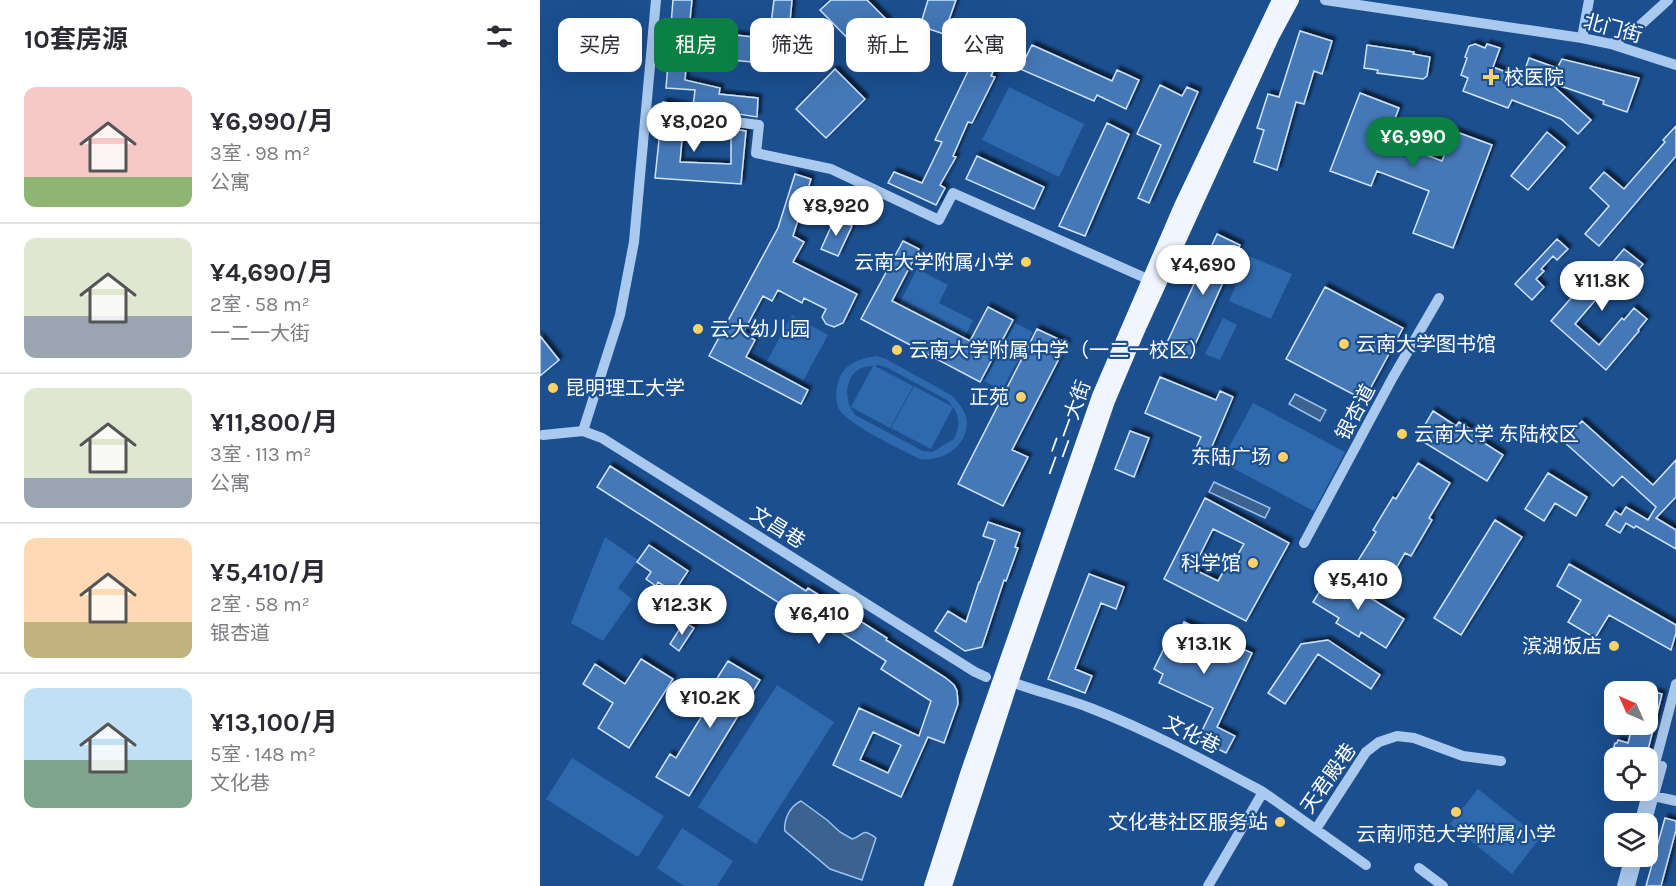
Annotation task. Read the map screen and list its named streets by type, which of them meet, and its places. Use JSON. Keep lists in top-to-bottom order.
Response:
{
  "streets": {
    "main road": ["一二一大街"],
    "street": [
      "北门街",
      "银杏道",
      "文昌巷",
      "文化巷",
      "天君殿巷"
    ]
  },
  "crossings": [
    ["一二一大街", "文昌巷"],
    ["一二一大街", "文化巷"],
    ["文昌巷", "文化巷"],
    ["文化巷", "天君殿巷"]
  ],
  "places": {
    "health": ["校医院"],
    "other": [
      "云南大学附属小学",
      "云大幼儿园",
      "云南大学图书馆",
      "云南大学附属中学（一二一校区）",
      "昆明理工大学",
      "正苑",
      "云南大学 东陆校区",
      "东陆广场",
      "科学馆",
      "滨湖饭店",
      "云南师范大学附属小学",
      "文化巷社区服务站"
    ]
  },
  "north": "top left",
  "page": {
    "heading": "10套房源",
    "chip": [
      "买房",
      "租房",
      "筛选",
      "新上",
      "公寓"
    ],
    "list": [
      {
        "name": "¥6,990/月",
        "note": "3室 · 98 m² · 公寓"
      },
      {
        "name": "¥4,690/月",
        "note": "2室 · 58 m² · 一二一大街"
      },
      {
        "name": "¥11,800/月",
        "note": "3室 · 113 m² · 公寓"
      },
      {
        "name": "¥5,410/月",
        "note": "2室 · 58 m² · 银杏道"
      },
      {
        "name": "¥13,100/月",
        "note": "5室 · 148 m² · 文化巷"
      }
    ],
    "price": [
      "¥8,020",
      "¥6,990",
      "¥8,920",
      "¥4,690",
      "¥11.8K",
      "¥5,410",
      "¥12.3K",
      "¥6,410",
      "¥13.1K",
      "¥10.2K"
    ]
  }
}
